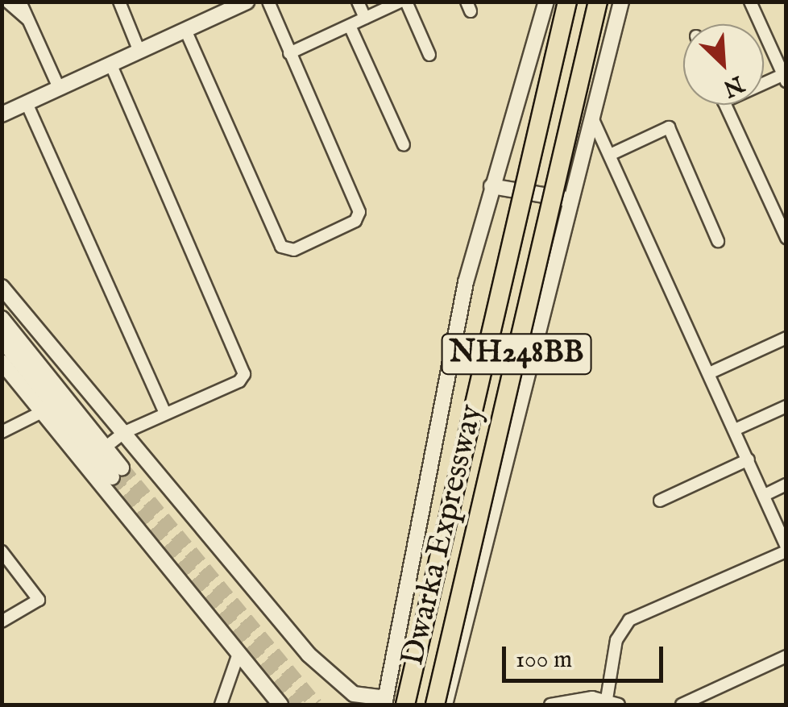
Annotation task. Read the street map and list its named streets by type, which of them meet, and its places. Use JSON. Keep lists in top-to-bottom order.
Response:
{
  "streets": {
    "highway": ["NH248BB", "Dwarka Expressway"]
  },
  "scale_bar": "100 m",
  "north": "bottom right"
}
